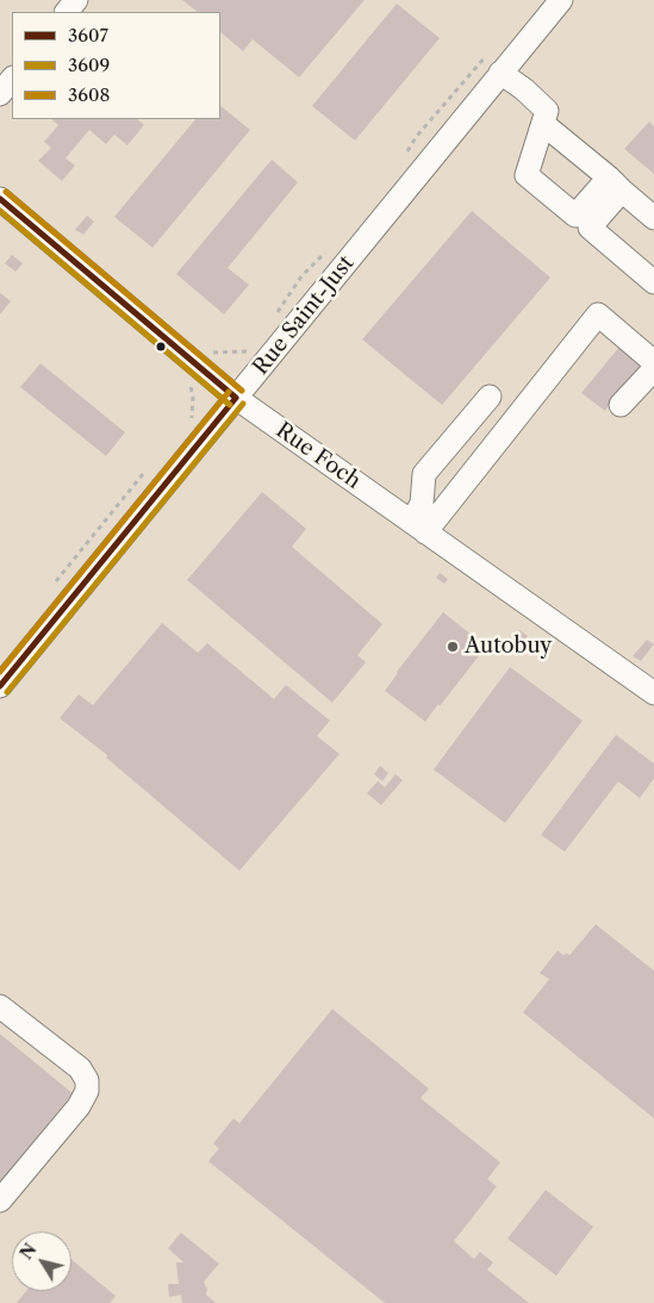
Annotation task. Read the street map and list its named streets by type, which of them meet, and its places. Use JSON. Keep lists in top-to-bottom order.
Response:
{
  "streets": {
    "street": ["Rue Saint-Just", "Rue Foch"]
  },
  "crossings": [
    ["Rue Saint-Just", "Rue Foch"]
  ],
  "places": ["Autobuy"],
  "lines": ["transit line 3608", "transit line 3607", "transit line 3609"],
  "legend": ["3607", "3609", "3608"],
  "north": "top left"
}
